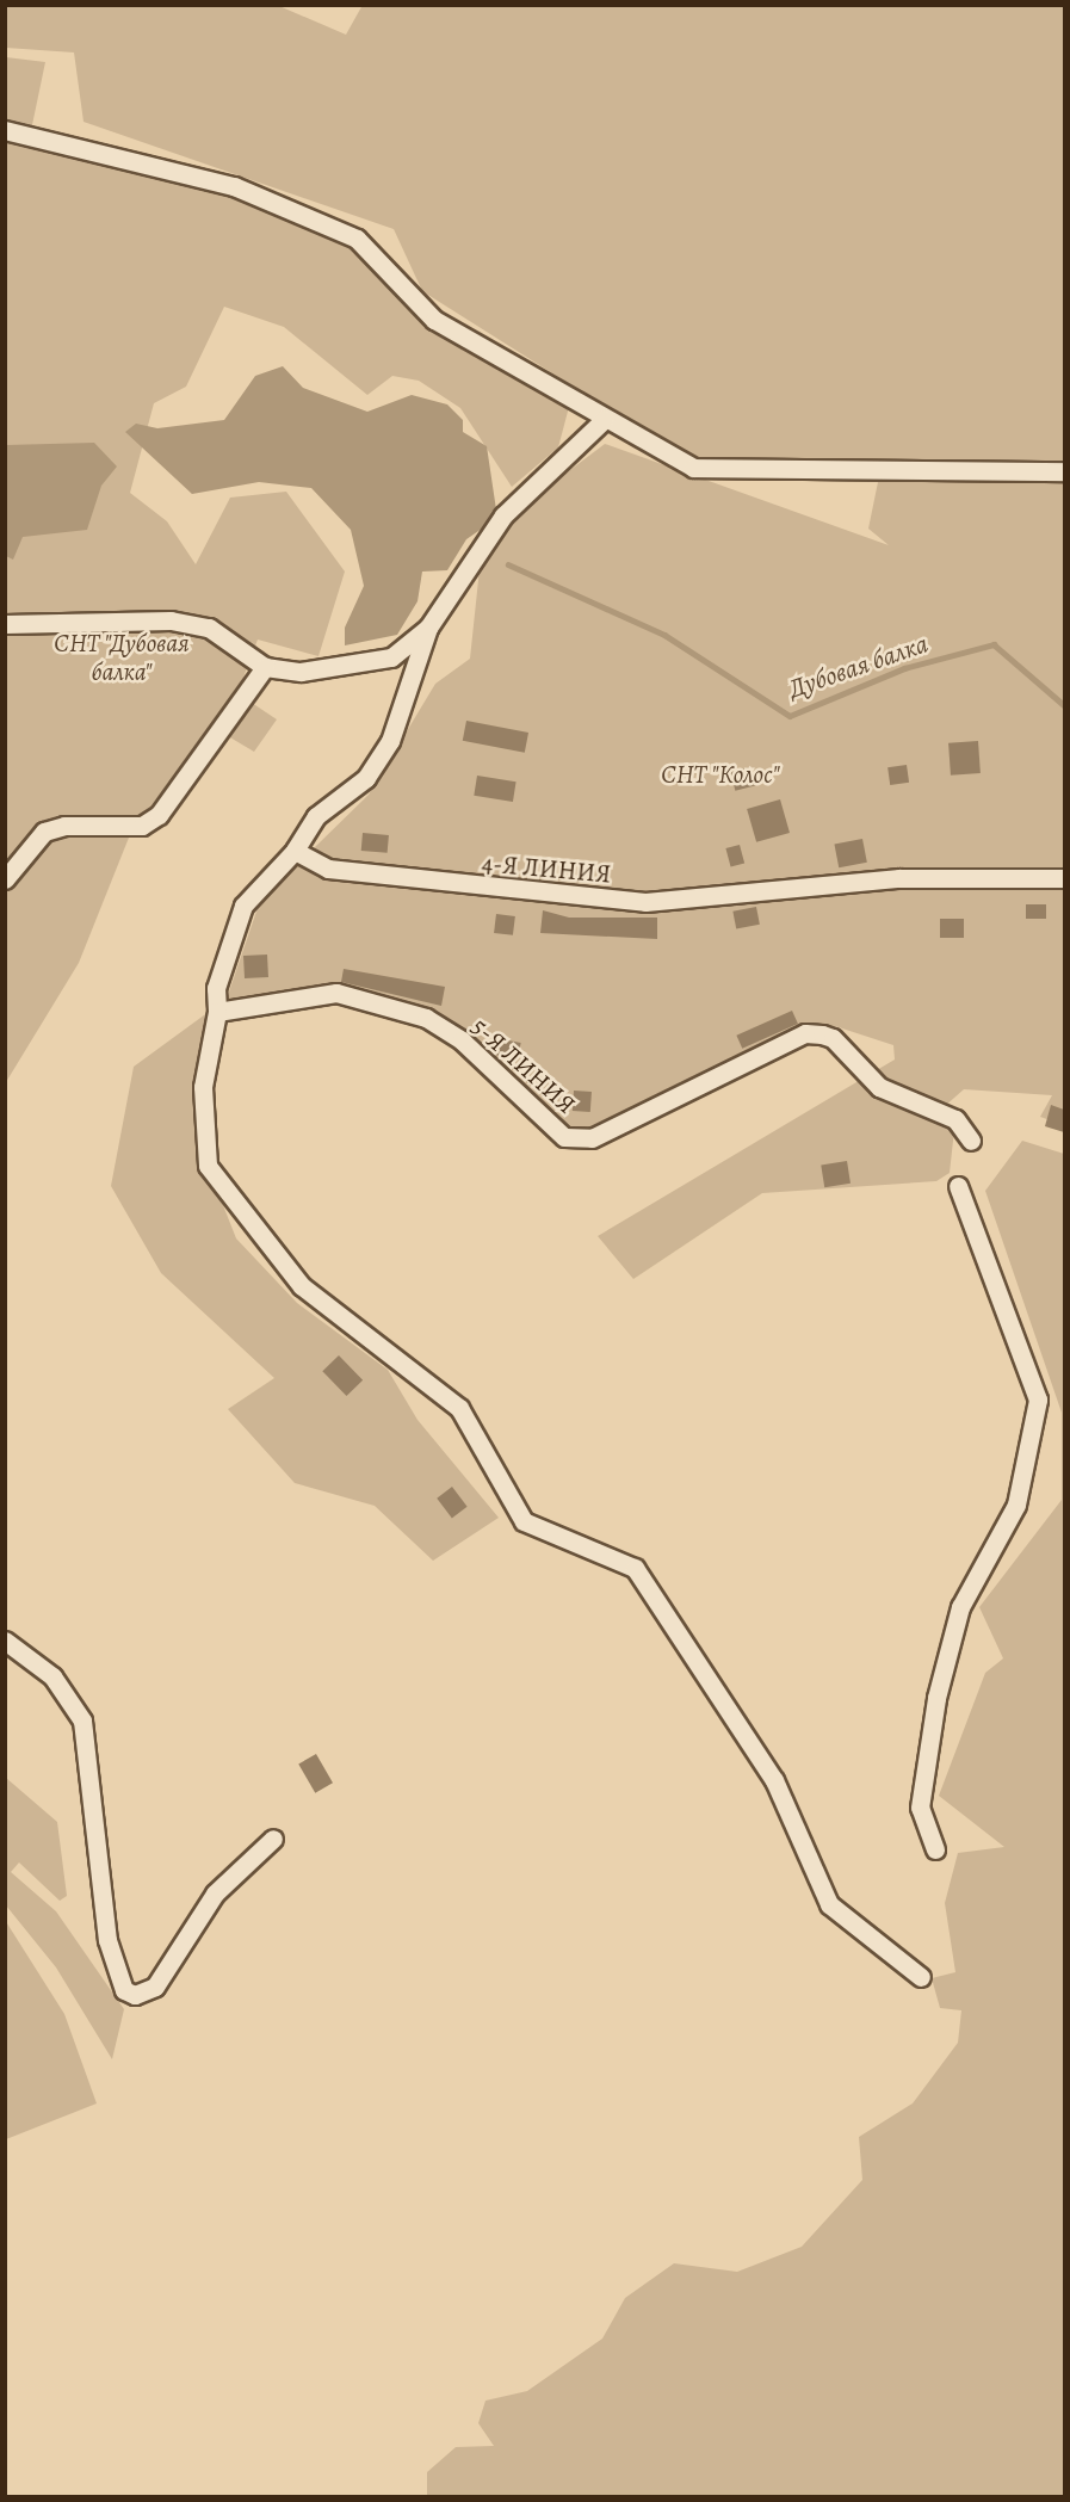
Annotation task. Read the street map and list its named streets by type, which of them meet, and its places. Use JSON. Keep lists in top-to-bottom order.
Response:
{
  "streets": {
    "street": ["4-Я ЛИНИЯ", "5-Я ЛИНИЯ"]
  },
  "water": ["Дубовая балка"],
  "parks": ["СНТ \"Дубовая балка\"", "СНТ \"Колос\""]
}
